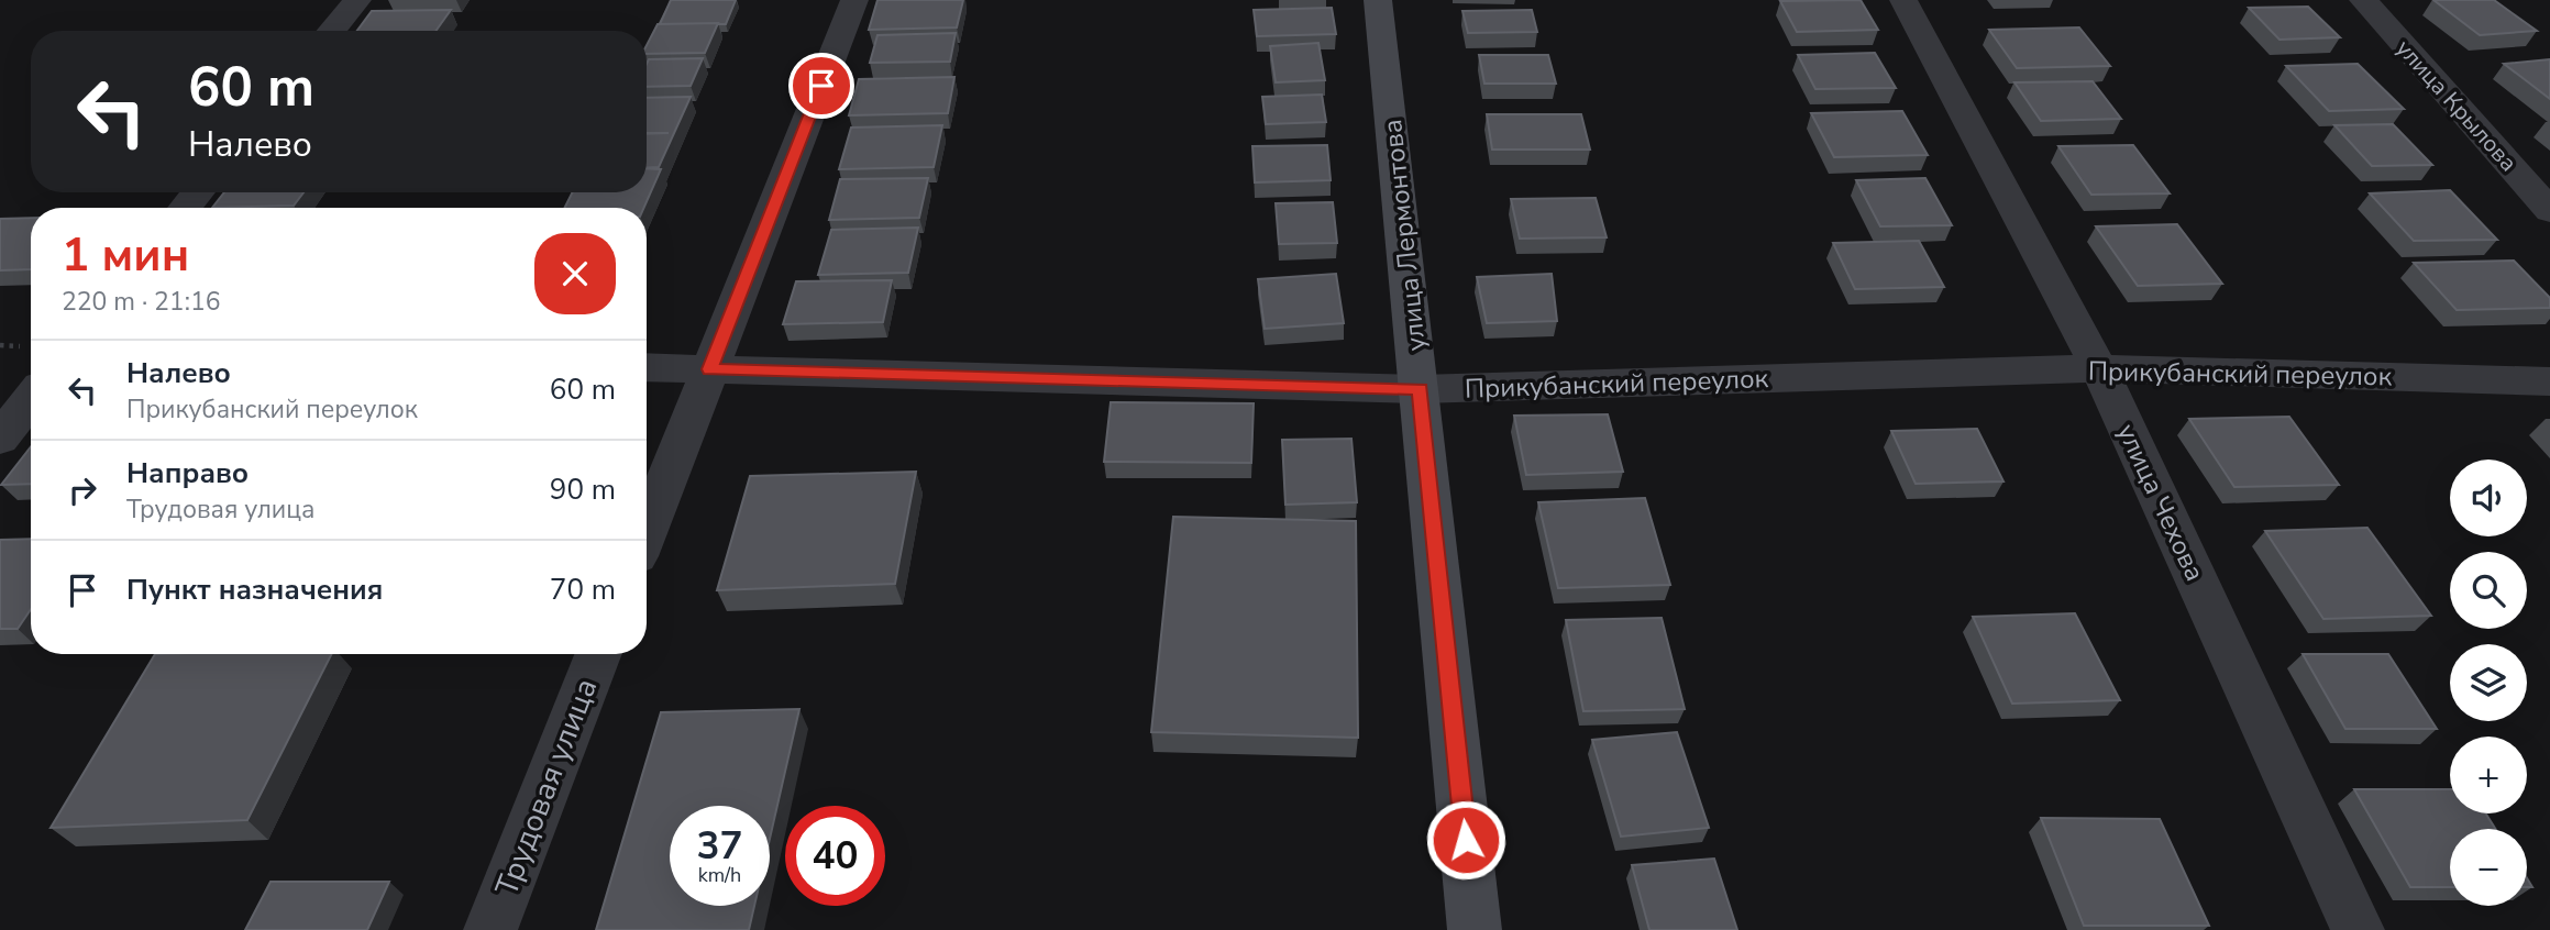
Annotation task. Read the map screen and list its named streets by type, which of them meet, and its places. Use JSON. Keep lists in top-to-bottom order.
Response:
{
  "streets": {
    "street": [
      "улица Крылова",
      "улица Лермонтова",
      "Прикубанский переулок",
      "улица Чехова",
      "Трудовая улица"
    ]
  },
  "crossings": [
    ["улица Лермонтова", "Прикубанский переулок"],
    ["Прикубанский переулок", "улица Чехова"]
  ],
  "page": {
    "turn": ["60 m", "Налево"],
    "heading": ["1 мин", "220 m · 21:16"],
    "list": [
      {
        "name": "Налево",
        "note": "Прикубанский переулок",
        "value": "60 m"
      },
      {
        "name": "Направо",
        "note": "Трудовая улица",
        "value": "90 m"
      },
      {
        "name": "Пункт назначения",
        "value": "70 m"
      }
    ],
    "map_buttons": ["+", "−"],
    "speed": "37 km/h",
    "limit": "40"
  }
}
